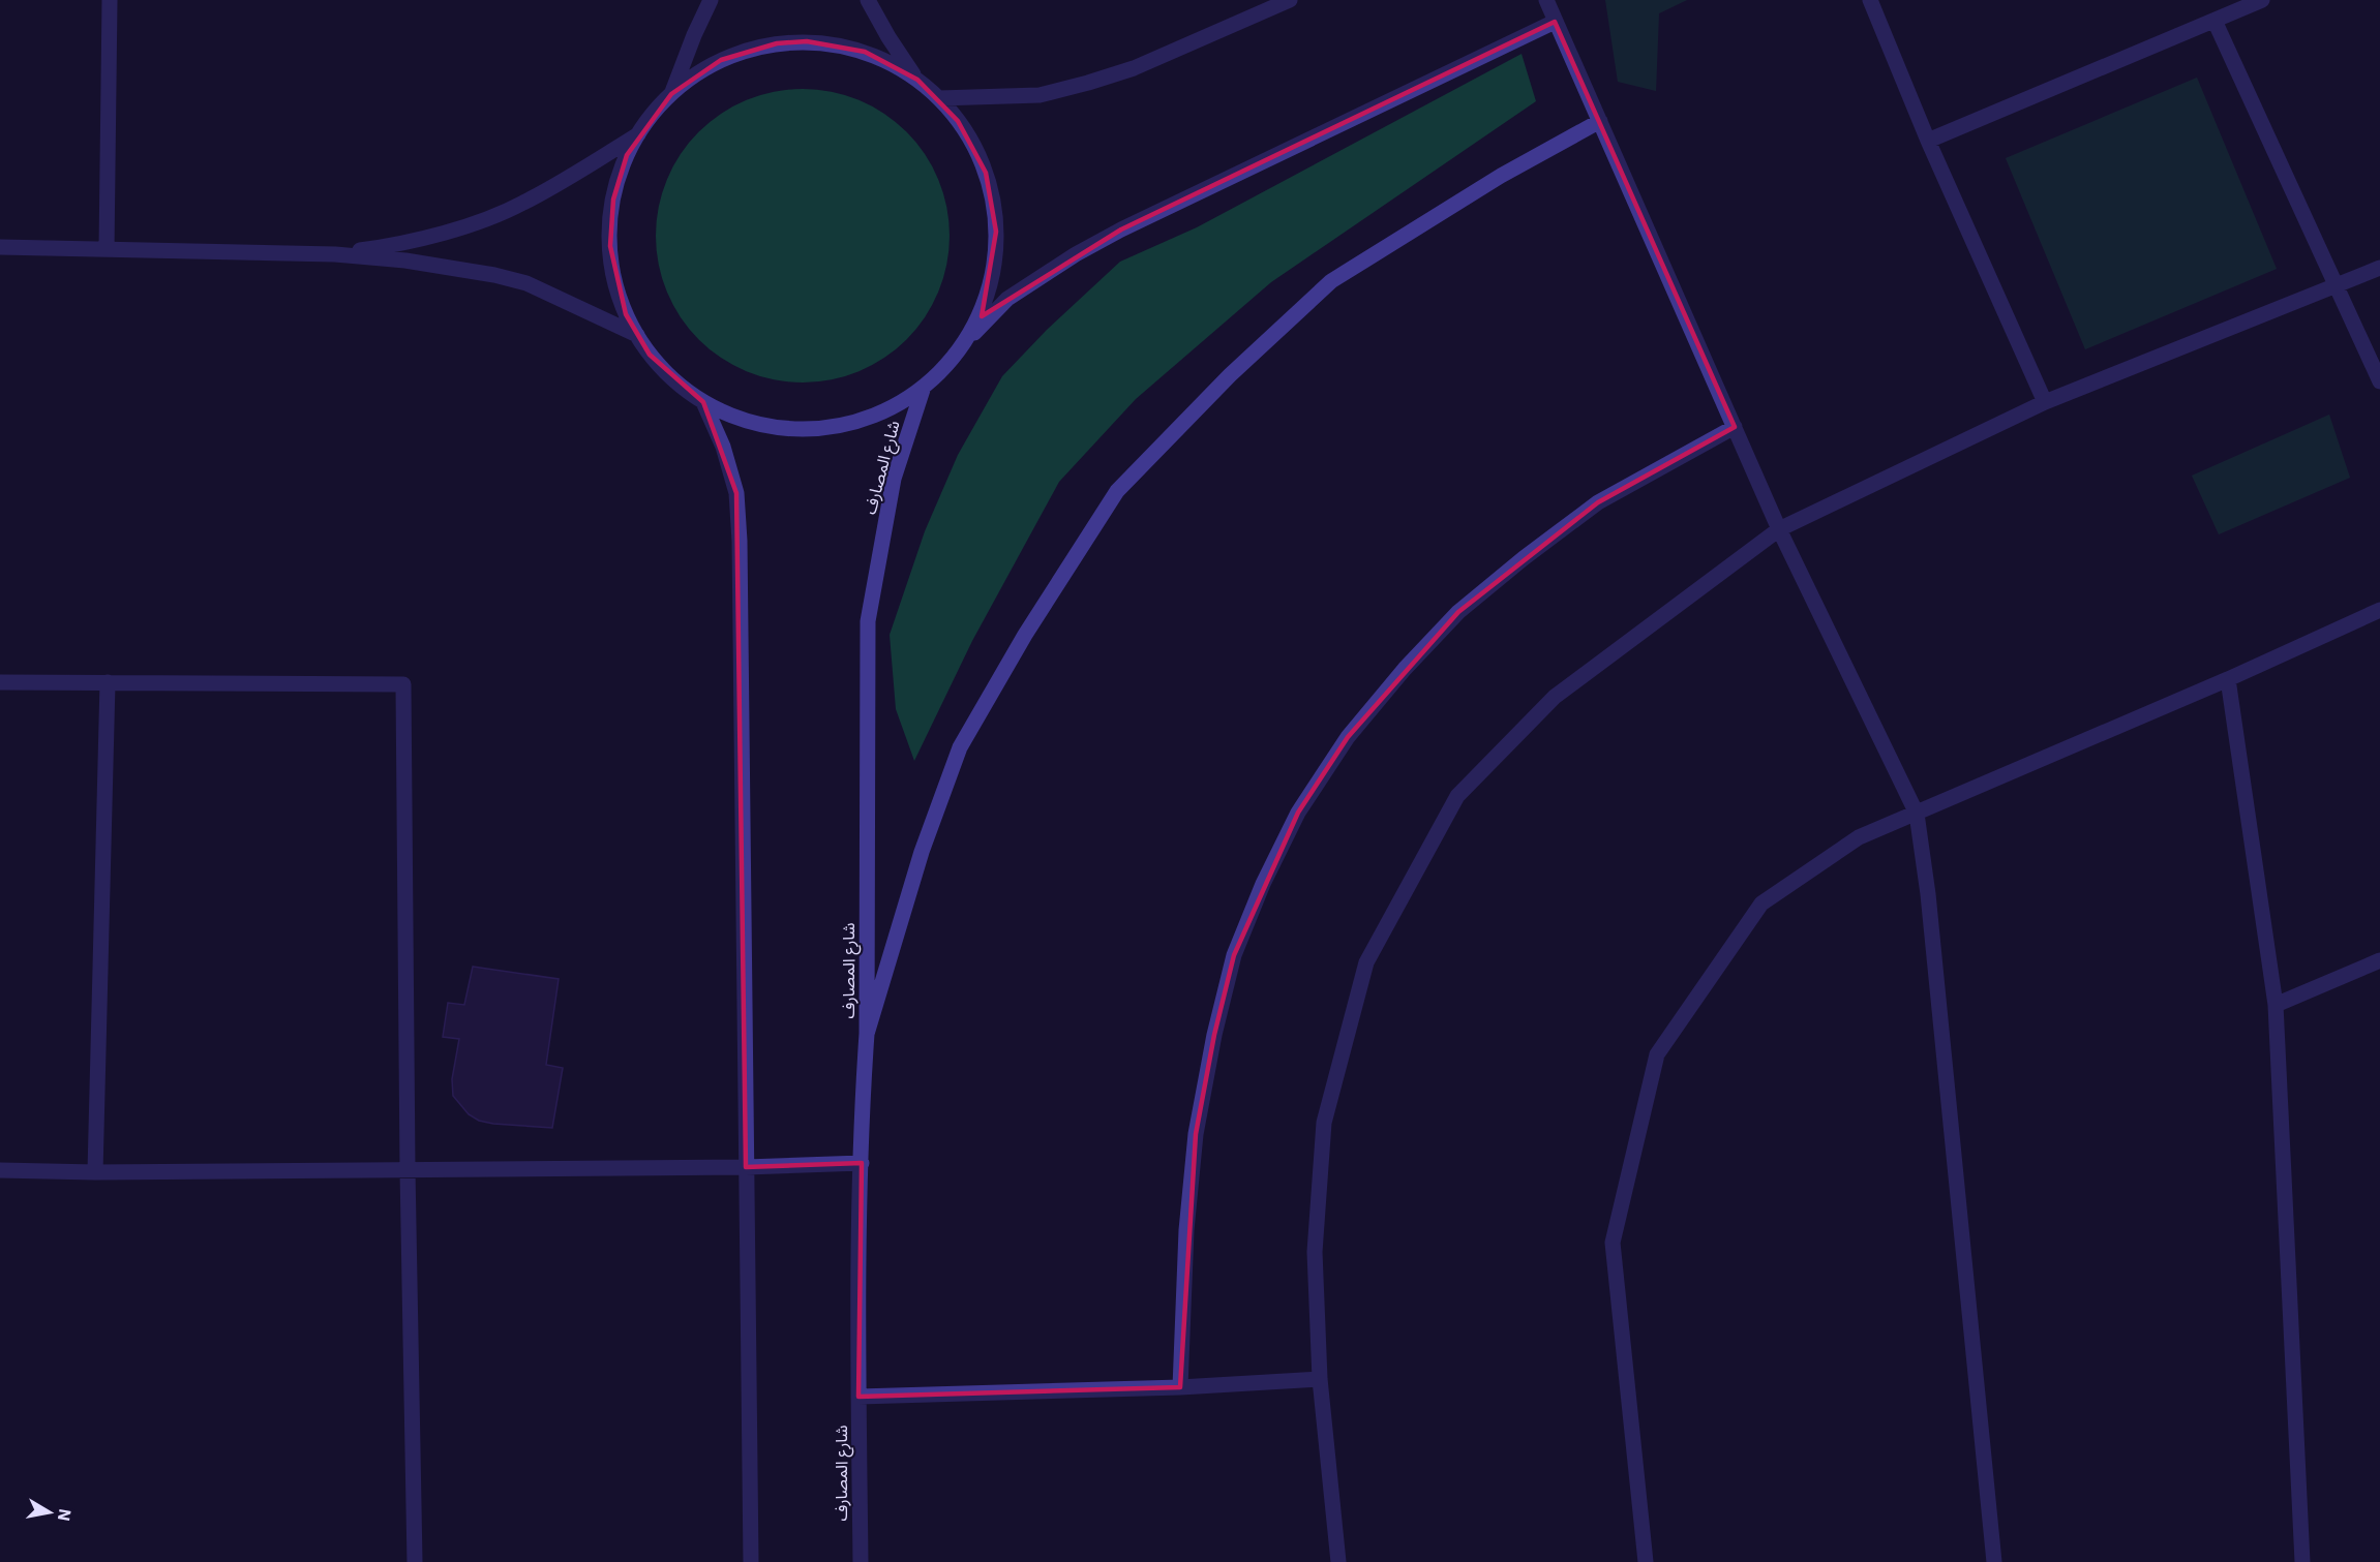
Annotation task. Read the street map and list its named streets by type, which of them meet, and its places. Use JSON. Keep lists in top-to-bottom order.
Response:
{
  "streets": {
    "street": ["شارع المصارف"]
  },
  "north": "right"
}
